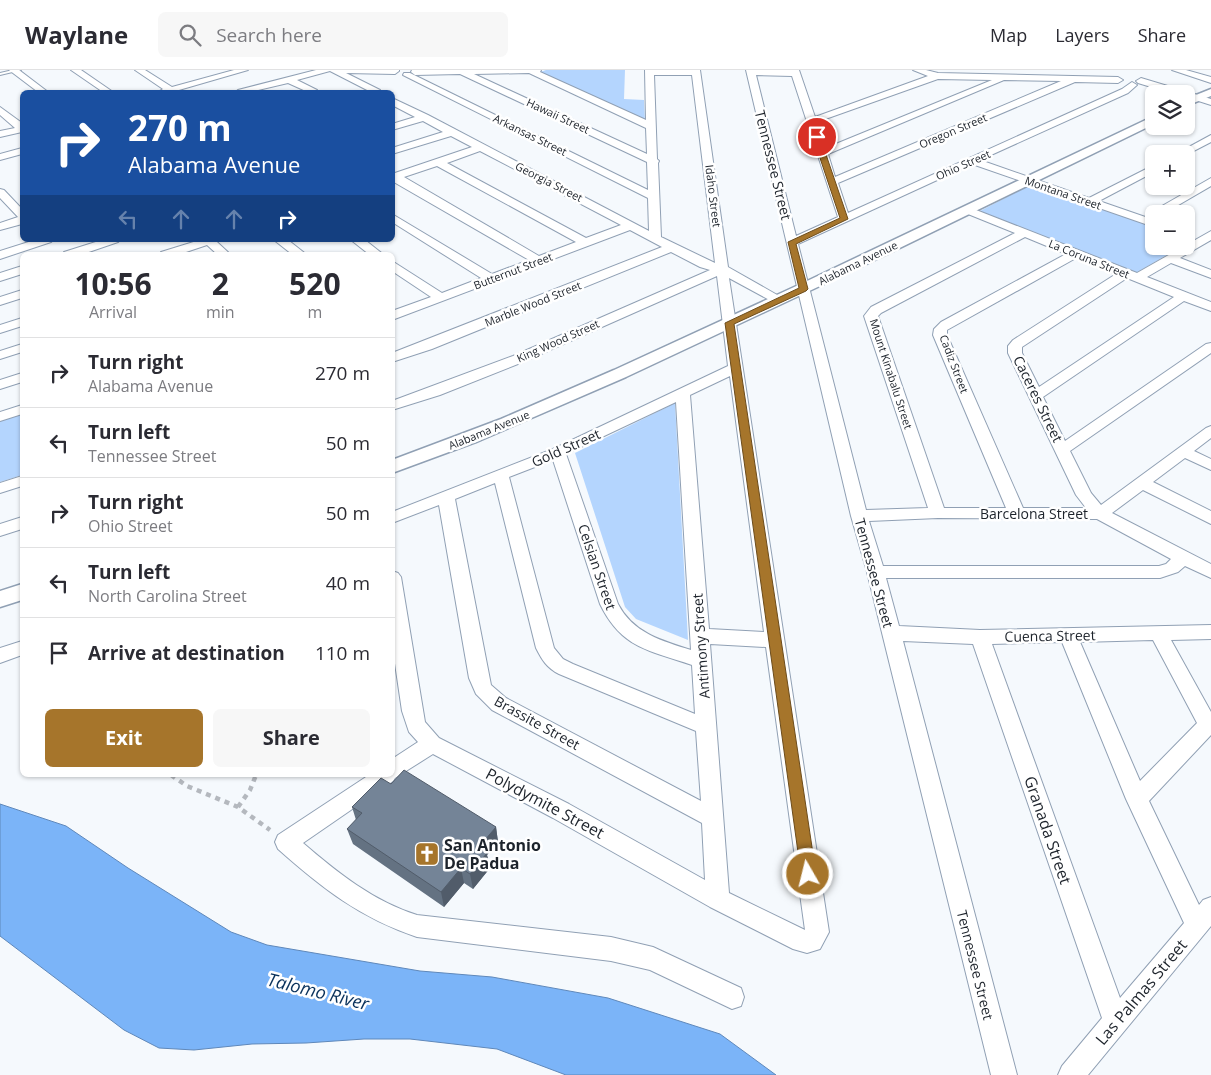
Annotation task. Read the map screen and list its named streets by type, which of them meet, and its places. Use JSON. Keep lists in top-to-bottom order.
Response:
{
  "streets": {
    "street": [
      "Hawaii Street",
      "Oregon Street",
      "Arkansas Street",
      "Tennessee Street",
      "Ohio Street",
      "Georgia Street",
      "Montana Street",
      "Idaho Street",
      "La Coruna Street",
      "Alabama Avenue",
      "Butternut Street",
      "Marble Wood Street",
      "King Wood Street",
      "Cadiz Street",
      "Mount Kinabalu Street",
      "Caceres Street",
      "Gold Street",
      "Barcelona Street",
      "Celsian Street",
      "Cuenca Street",
      "Antimony Street",
      "Brassite Street",
      "Polydymite Street",
      "Granada Street",
      "Las Palmas Street"
    ]
  },
  "crossings": [
    ["Tennessee Street", "Ohio Street"],
    ["Tennessee Street", "Alabama Avenue"],
    ["Tennessee Street", "Barcelona Street"],
    ["Tennessee Street", "Cuenca Street"],
    ["Ohio Street", "Montana Street"],
    ["Georgia Street", "Idaho Street"],
    ["Georgia Street", "Alabama Avenue"],
    ["Georgia Street", "Butternut Street"],
    ["Georgia Street", "Marble Wood Street"],
    ["Georgia Street", "King Wood Street"],
    ["Montana Street", "Alabama Avenue"],
    ["Idaho Street", "Alabama Avenue"],
    ["Idaho Street", "King Wood Street"],
    ["Idaho Street", "Gold Street"],
    ["Idaho Street", "Polydymite Street"],
    ["La Coruna Street", "Alabama Avenue"],
    ["La Coruna Street", "Cadiz Street"],
    ["La Coruna Street", "Mount Kinabalu Street"],
    ["La Coruna Street", "Caceres Street"],
    ["Cadiz Street", "Barcelona Street"],
    ["Mount Kinabalu Street", "Barcelona Street"],
    ["Caceres Street", "Barcelona Street"],
    ["Gold Street", "Celsian Street"],
    ["Gold Street", "Antimony Street"],
    ["Gold Street", "Brassite Street"],
    ["Celsian Street", "Antimony Street"],
    ["Cuenca Street", "Granada Street"],
    ["Antimony Street", "Brassite Street"],
    ["Antimony Street", "Polydymite Street"],
    ["Granada Street", "Las Palmas Street"]
  ],
  "water": ["Talomo River"],
  "places": {
    "church": ["San Antonio De Padua"]
  },
  "page": {
    "header": "Waylane",
    "search": "Search here",
    "nav": ["Map", "Layers", "Share"],
    "map_buttons": ["+", "−"],
    "turn": ["270 m", "Alabama Avenue"],
    "eta": [
      "10:56",
      "Arrival",
      "2",
      "min",
      "520",
      "m"
    ],
    "list": [
      {
        "name": "Turn right",
        "note": "Alabama Avenue",
        "value": "270 m"
      },
      {
        "name": "Turn left",
        "note": "Tennessee Street",
        "value": "50 m"
      },
      {
        "name": "Turn right",
        "note": "Ohio Street",
        "value": "50 m"
      },
      {
        "name": "Turn left",
        "note": "North Carolina Street",
        "value": "40 m"
      },
      {
        "name": "Arrive at destination",
        "value": "110 m"
      }
    ],
    "buttons": ["Exit", "Share"]
  }
}
